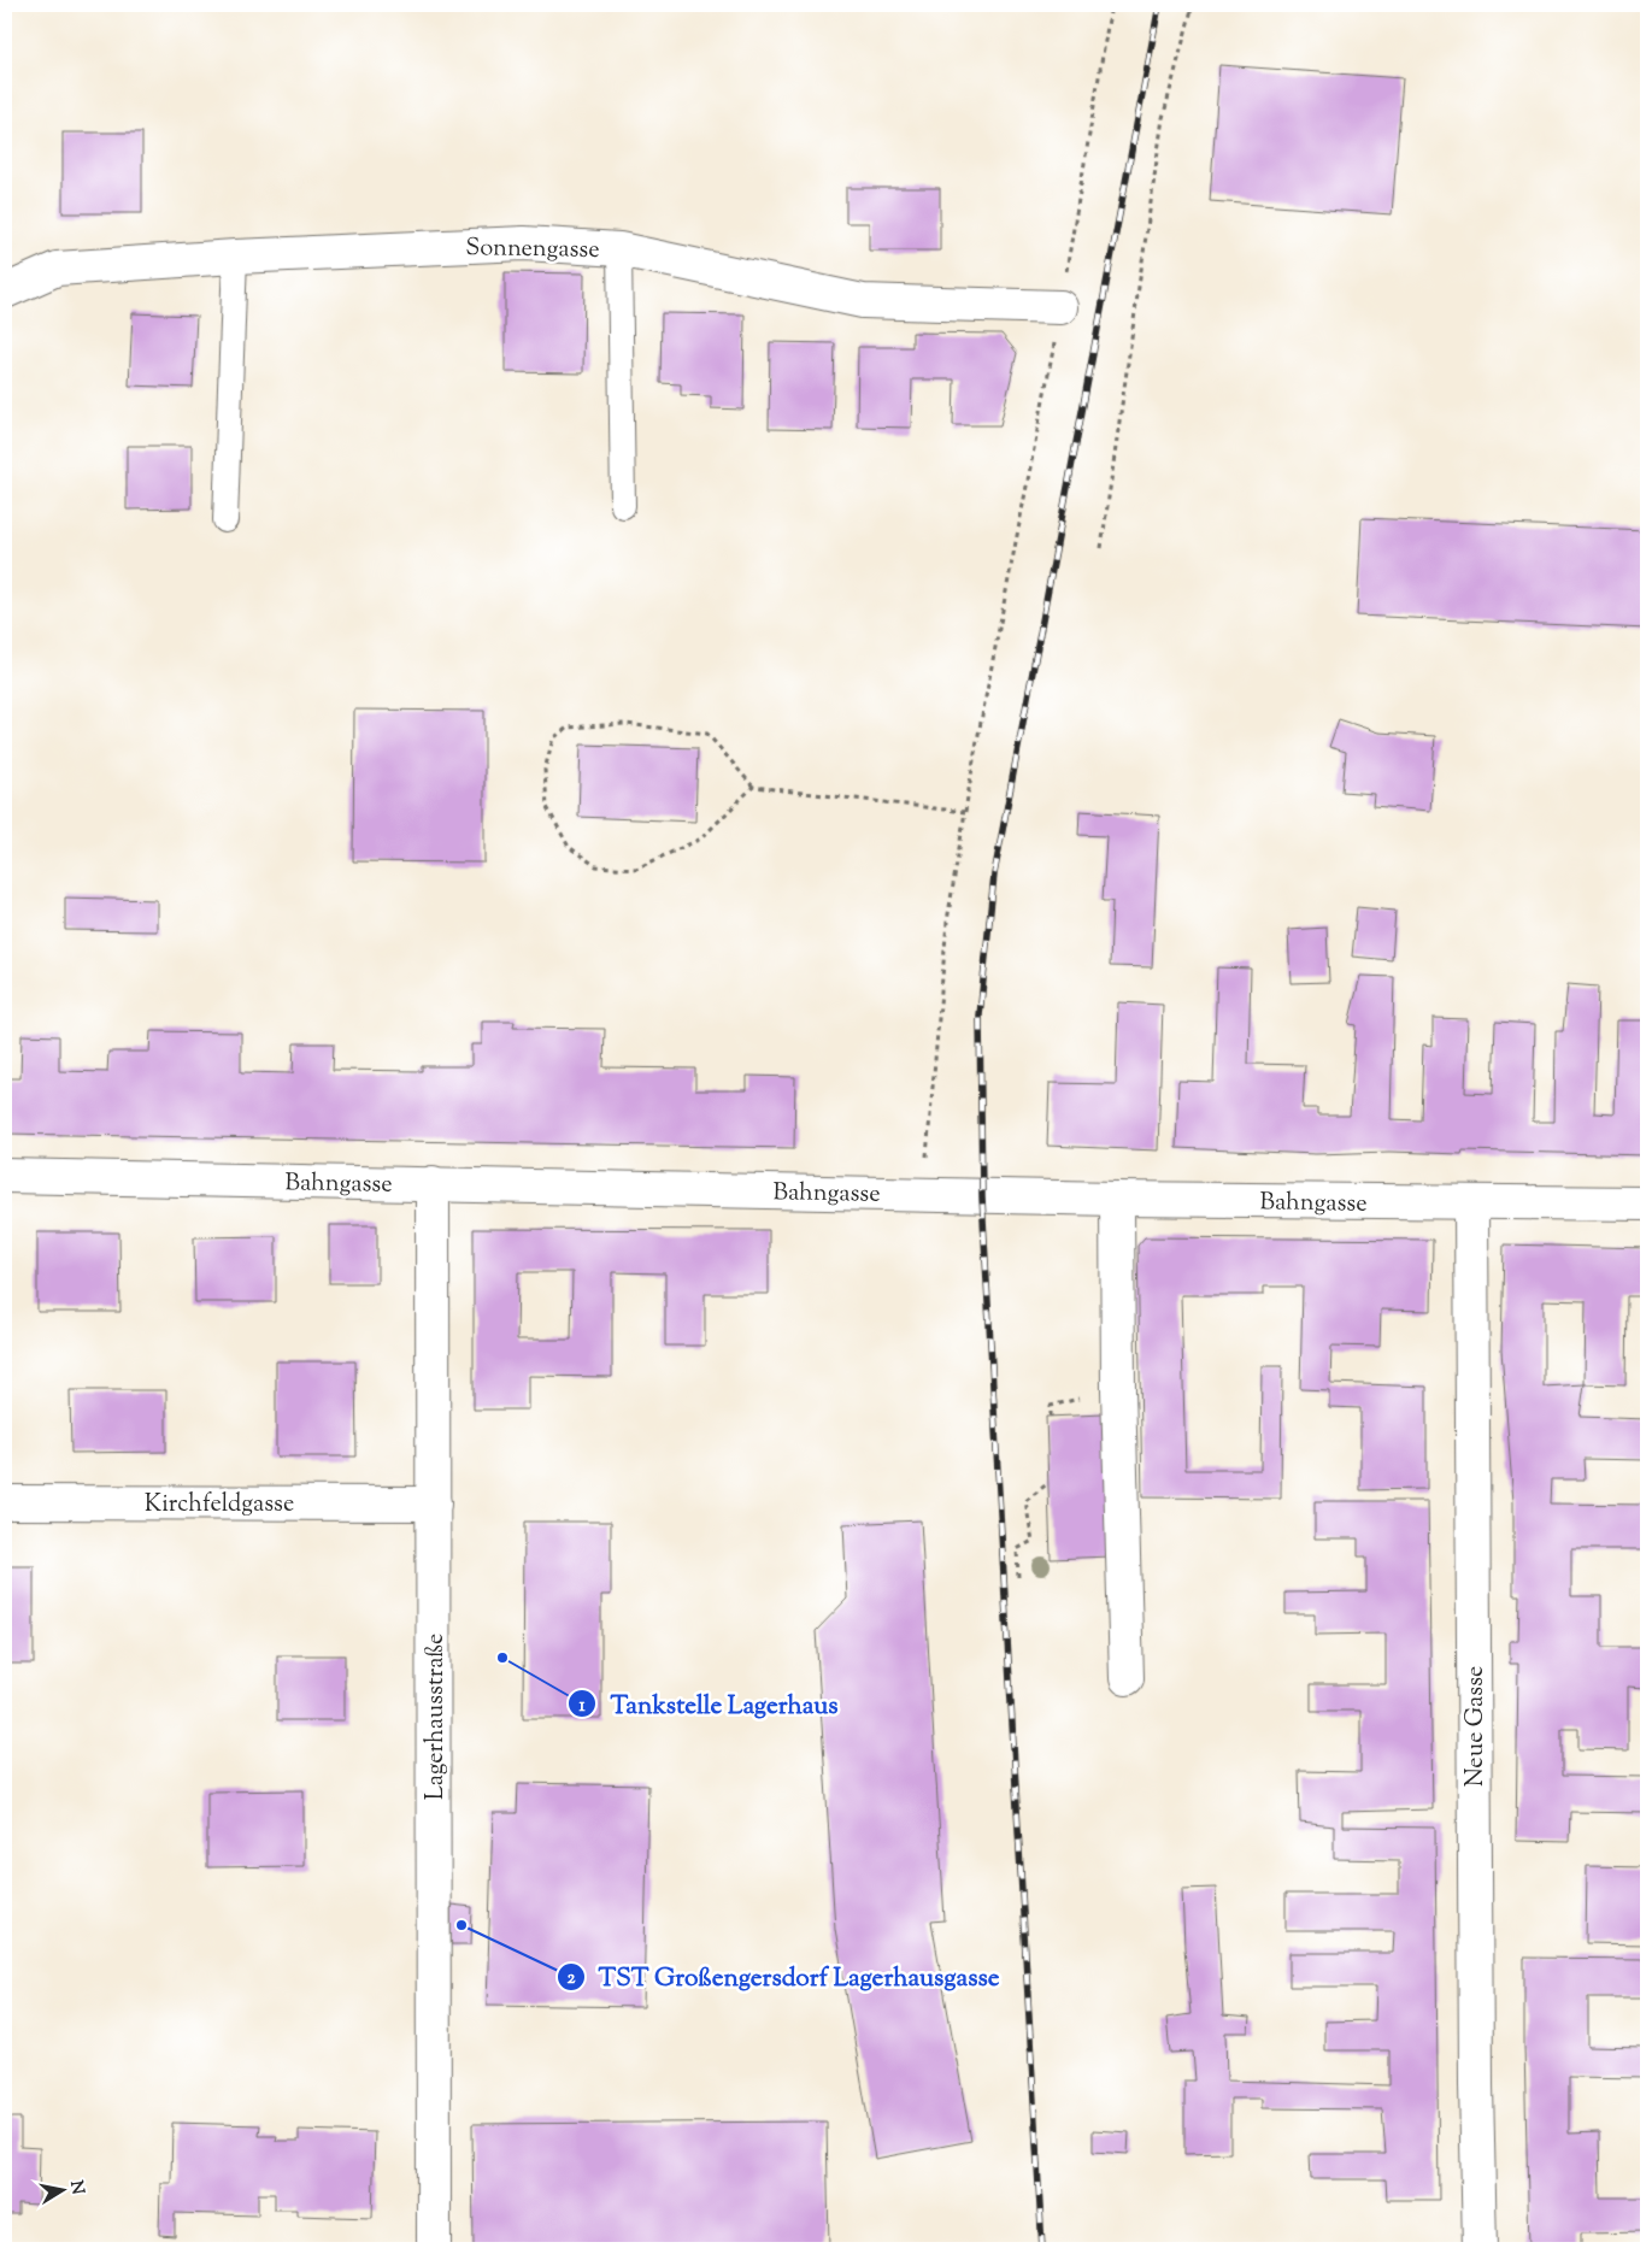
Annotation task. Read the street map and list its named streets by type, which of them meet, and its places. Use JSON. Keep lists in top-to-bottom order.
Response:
{
  "streets": {
    "street": [
      "Sonnengasse",
      "Bahngasse",
      "Kirchfeldgasse",
      "Lagerhausstraße",
      "Neue Gasse"
    ]
  },
  "crossings": [
    ["Bahngasse", "Lagerhausstraße"],
    ["Bahngasse", "Neue Gasse"],
    ["Kirchfeldgasse", "Lagerhausstraße"]
  ],
  "places": ["Tankstelle Lagerhaus", "TST Großengersdorf Lagerhausgasse"],
  "north": "right"
}
